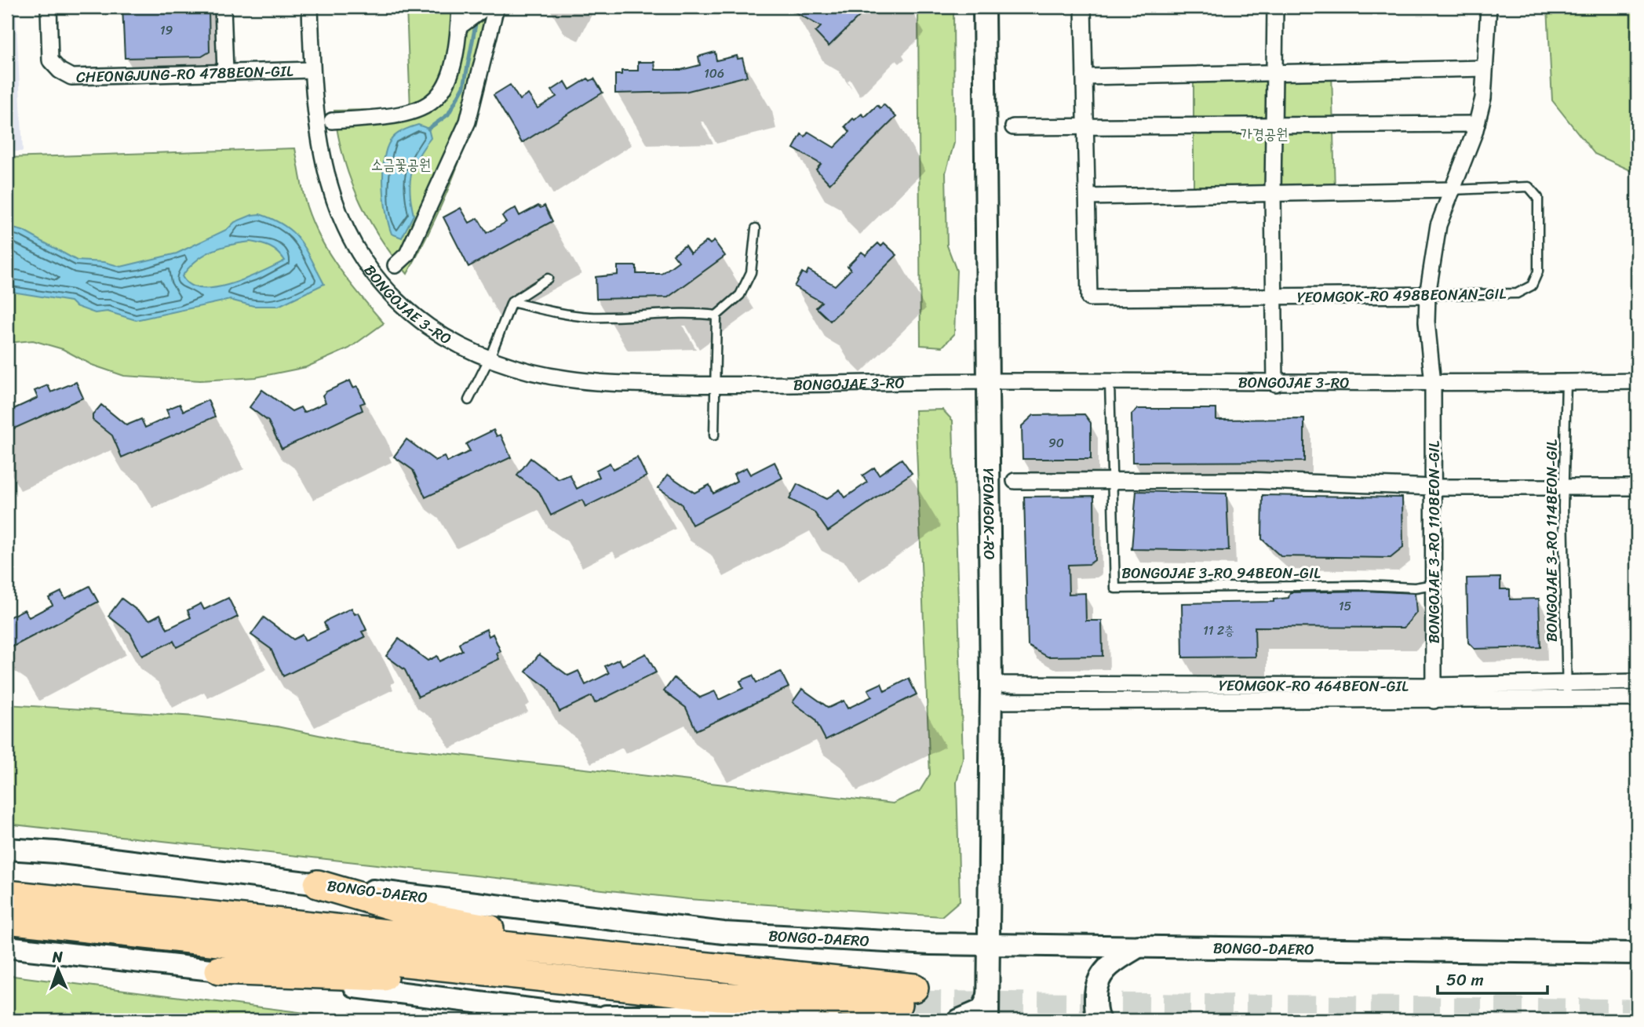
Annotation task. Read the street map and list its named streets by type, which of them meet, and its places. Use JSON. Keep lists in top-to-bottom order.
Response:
{
  "streets": {
    "main road": ["YEOMGOK-RO", "BONGO-DAERO"],
    "street": [
      "CHEONGJUNG-RO 478BEON-GIL",
      "YEOMGOK-RO 498BEONAN-GIL",
      "BONGOJAE 3-RO",
      "BONGOJAE 3-RO 110BEON-GIL",
      "YEOMGOK-RO 464BEON-GIL"
    ],
    "lane": ["BONGOJAE 3-RO 114BEON-GIL", "BONGOJAE 3-RO 94BEON-GIL"]
  },
  "crossings": [
    ["CHEONGJUNG-RO 478BEON-GIL", "BONGOJAE 3-RO"],
    ["YEOMGOK-RO 498BEONAN-GIL", "BONGOJAE 3-RO 110BEON-GIL"],
    ["BONGOJAE 3-RO", "YEOMGOK-RO"],
    ["BONGOJAE 3-RO", "BONGOJAE 3-RO 114BEON-GIL"],
    ["BONGOJAE 3-RO", "BONGOJAE 3-RO 110BEON-GIL"],
    ["BONGOJAE 3-RO", "BONGOJAE 3-RO 94BEON-GIL"],
    ["YEOMGOK-RO", "YEOMGOK-RO 464BEON-GIL"],
    ["YEOMGOK-RO", "BONGO-DAERO"],
    ["BONGOJAE 3-RO 114BEON-GIL", "YEOMGOK-RO 464BEON-GIL"],
    ["BONGOJAE 3-RO 110BEON-GIL", "BONGOJAE 3-RO 94BEON-GIL"],
    ["BONGOJAE 3-RO 110BEON-GIL", "YEOMGOK-RO 464BEON-GIL"]
  ],
  "parks": ["가경공원", "소금꽃공원"],
  "house_numbers": [
    "19",
    "106",
    "90",
    "15",
    "11 2층"
  ],
  "scale_bar": "50 m",
  "north": "top"
}
